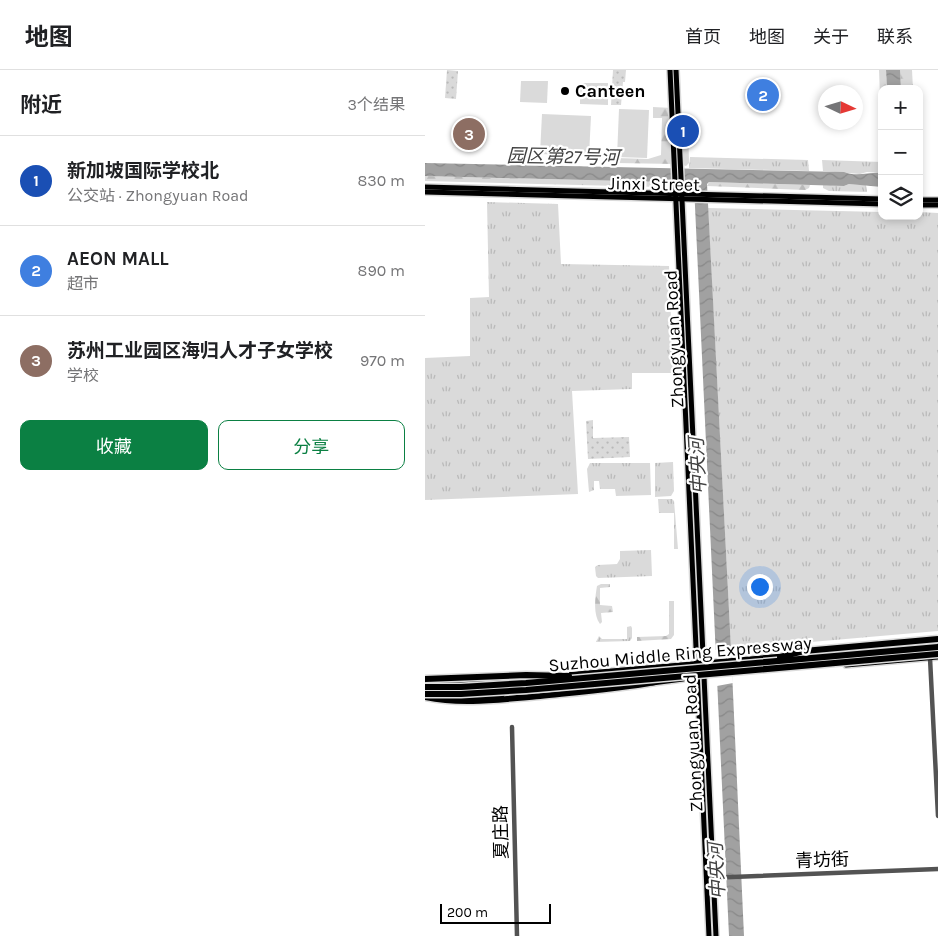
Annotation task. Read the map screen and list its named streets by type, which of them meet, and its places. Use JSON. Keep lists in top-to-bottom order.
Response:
{
  "streets": {
    "highway": ["Suzhou Middle Ring Expressway"],
    "main road": ["Jinxi Street", "Zhongyuan Road"],
    "street": ["夏庄路", "青坊街"]
  },
  "crossings": [
    ["Jinxi Street", "Zhongyuan Road"],
    ["Zhongyuan Road", "青坊街"]
  ],
  "water": ["园区第27号河", "中央河"],
  "places": ["Canteen"],
  "scale_bar": "200 m",
  "north": "right",
  "page": {
    "header": "地图",
    "nav": [
      "首页",
      "地图",
      "关于",
      "联系"
    ],
    "heading": ["附近", "3个结果"],
    "pins": ["2", "1", "3"],
    "map_buttons": ["+", "−"],
    "list": [
      {
        "mark": "1",
        "name": "新加坡国际学校北",
        "note": "公交站 · Zhongyuan Road",
        "value": "830 m"
      },
      {
        "mark": "2",
        "name": "AEON MALL",
        "note": "超市",
        "value": "890 m"
      },
      {
        "mark": "3",
        "name": "苏州工业园区海归人才子女学校",
        "note": "学校",
        "value": "970 m"
      }
    ],
    "buttons": ["收藏", "分享"],
    "scale": "200 m"
  }
}
